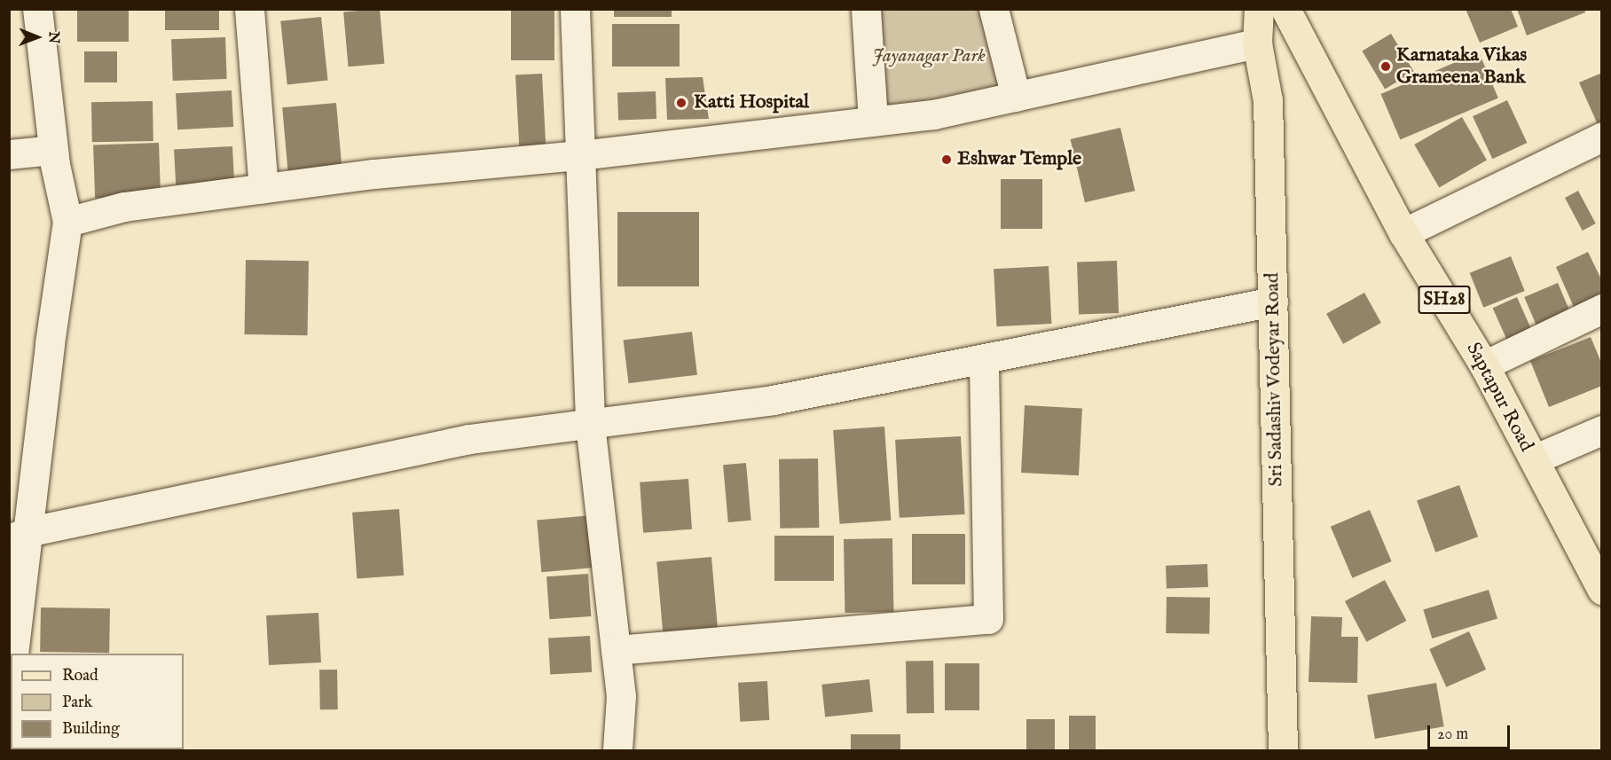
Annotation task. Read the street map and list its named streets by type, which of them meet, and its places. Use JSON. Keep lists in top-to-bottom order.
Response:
{
  "streets": {
    "main road": ["SH28", "Sri Sadashiv Vodeyar Road", "Saptapur Road"]
  },
  "crossings": [
    ["Sri Sadashiv Vodeyar Road", "Saptapur Road"]
  ],
  "parks": ["Jayanagar Park"],
  "places": ["Karnataka Vikas Grameena Bank", "Katti Hospital", "Eshwar Temple"],
  "legend": ["Road", "Park", "Building"],
  "scale_bar": "20 m",
  "north": "right"
}
